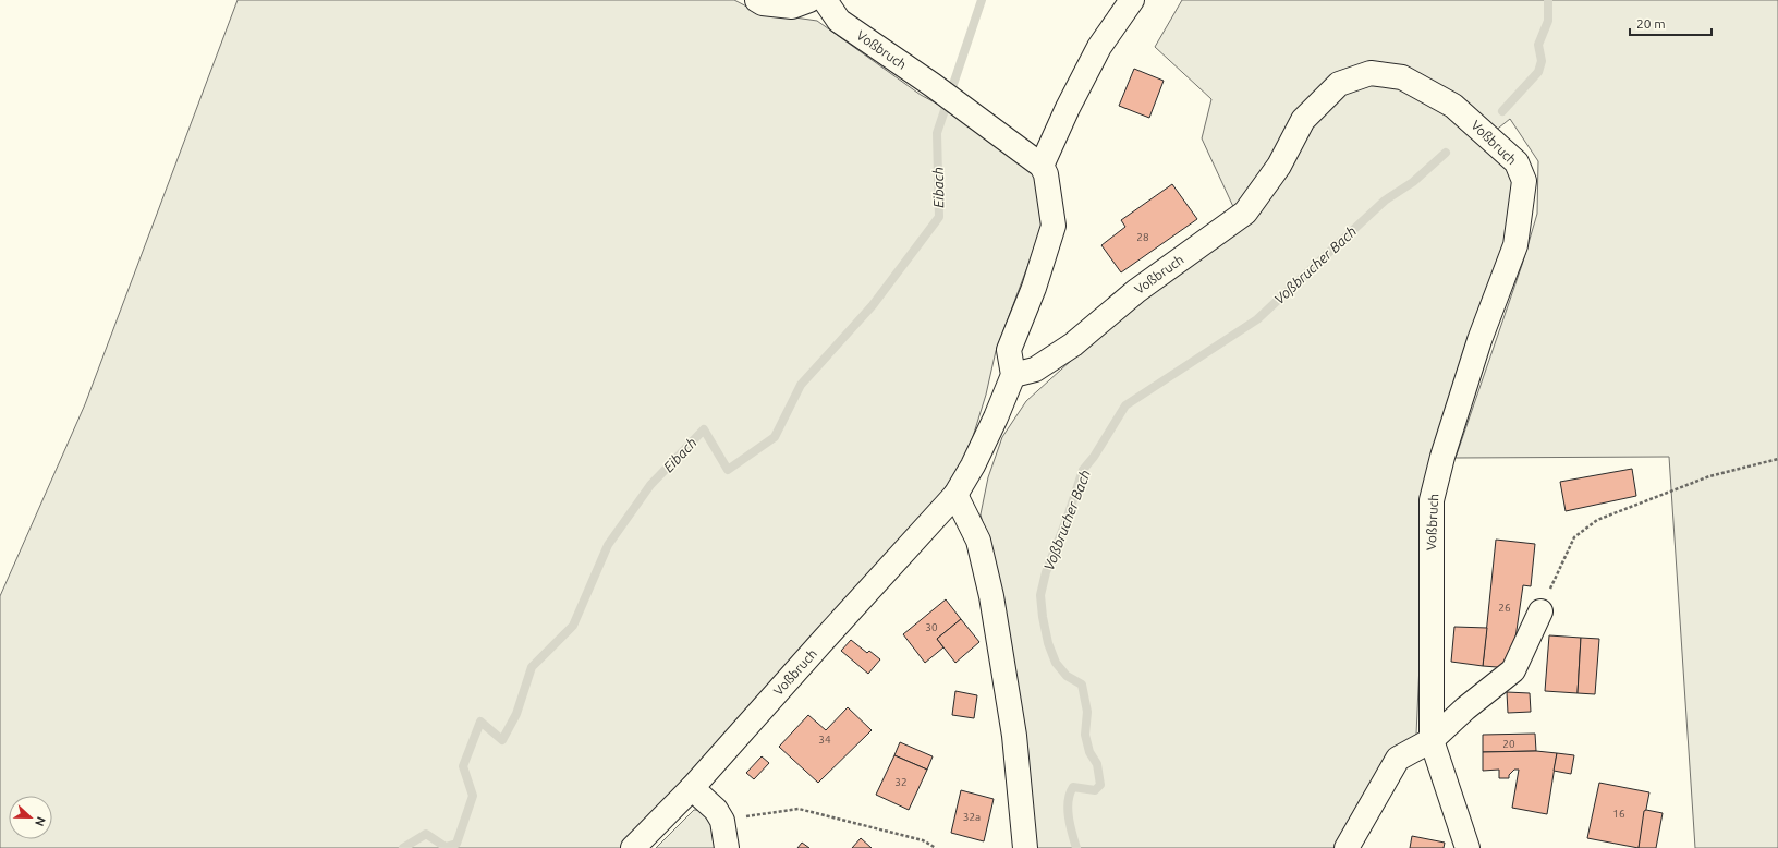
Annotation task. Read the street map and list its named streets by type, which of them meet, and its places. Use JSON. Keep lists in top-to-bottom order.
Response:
{
  "streets": {
    "street": ["Voßbruch"]
  },
  "water": ["Eibach", "Voßbrucher Bach"],
  "house_numbers": [
    "28",
    "26",
    "30",
    "34",
    "20",
    "32",
    "16",
    "32a"
  ],
  "scale_bar": "20 m",
  "north": "right"
}
